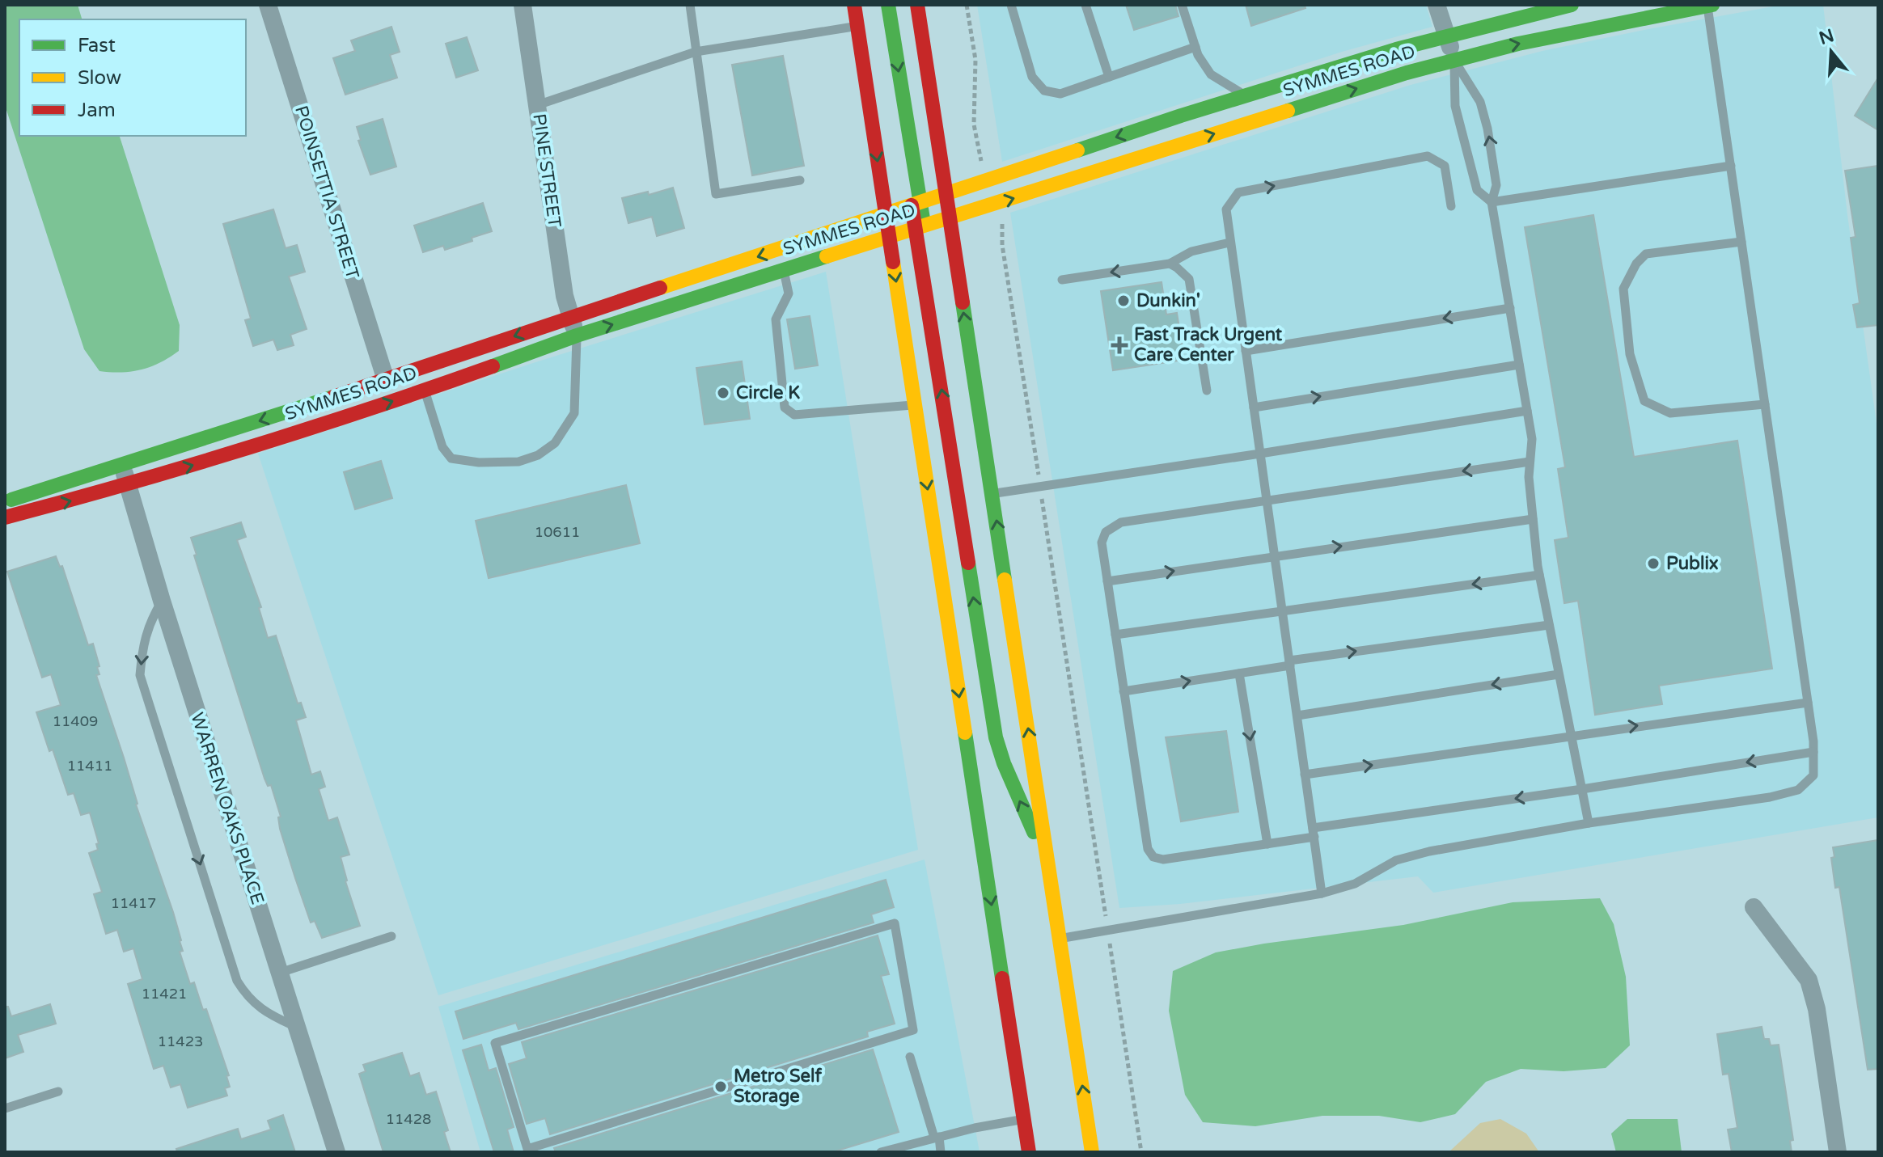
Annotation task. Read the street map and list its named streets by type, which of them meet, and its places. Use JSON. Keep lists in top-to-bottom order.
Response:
{
  "streets": {
    "street": [
      "SYMMES ROAD",
      "PINE STREET",
      "POINSETTIA STREET",
      "WARREN OAKS PLACE"
    ]
  },
  "crossings": [
    ["SYMMES ROAD", "PINE STREET"],
    ["SYMMES ROAD", "POINSETTIA STREET"],
    ["SYMMES ROAD", "WARREN OAKS PLACE"]
  ],
  "places": {
    "other": [
      "Dunkin'",
      "Circle K",
      "Publix",
      "Metro Self Storage"
    ],
    "health": ["Fast Track Urgent Care Center"]
  },
  "house_numbers": [
    "10611",
    "11409",
    "11411",
    "11417",
    "11421",
    "11423",
    "11428"
  ],
  "legend": ["Fast", "Slow", "Jam"],
  "north": "top"
}
